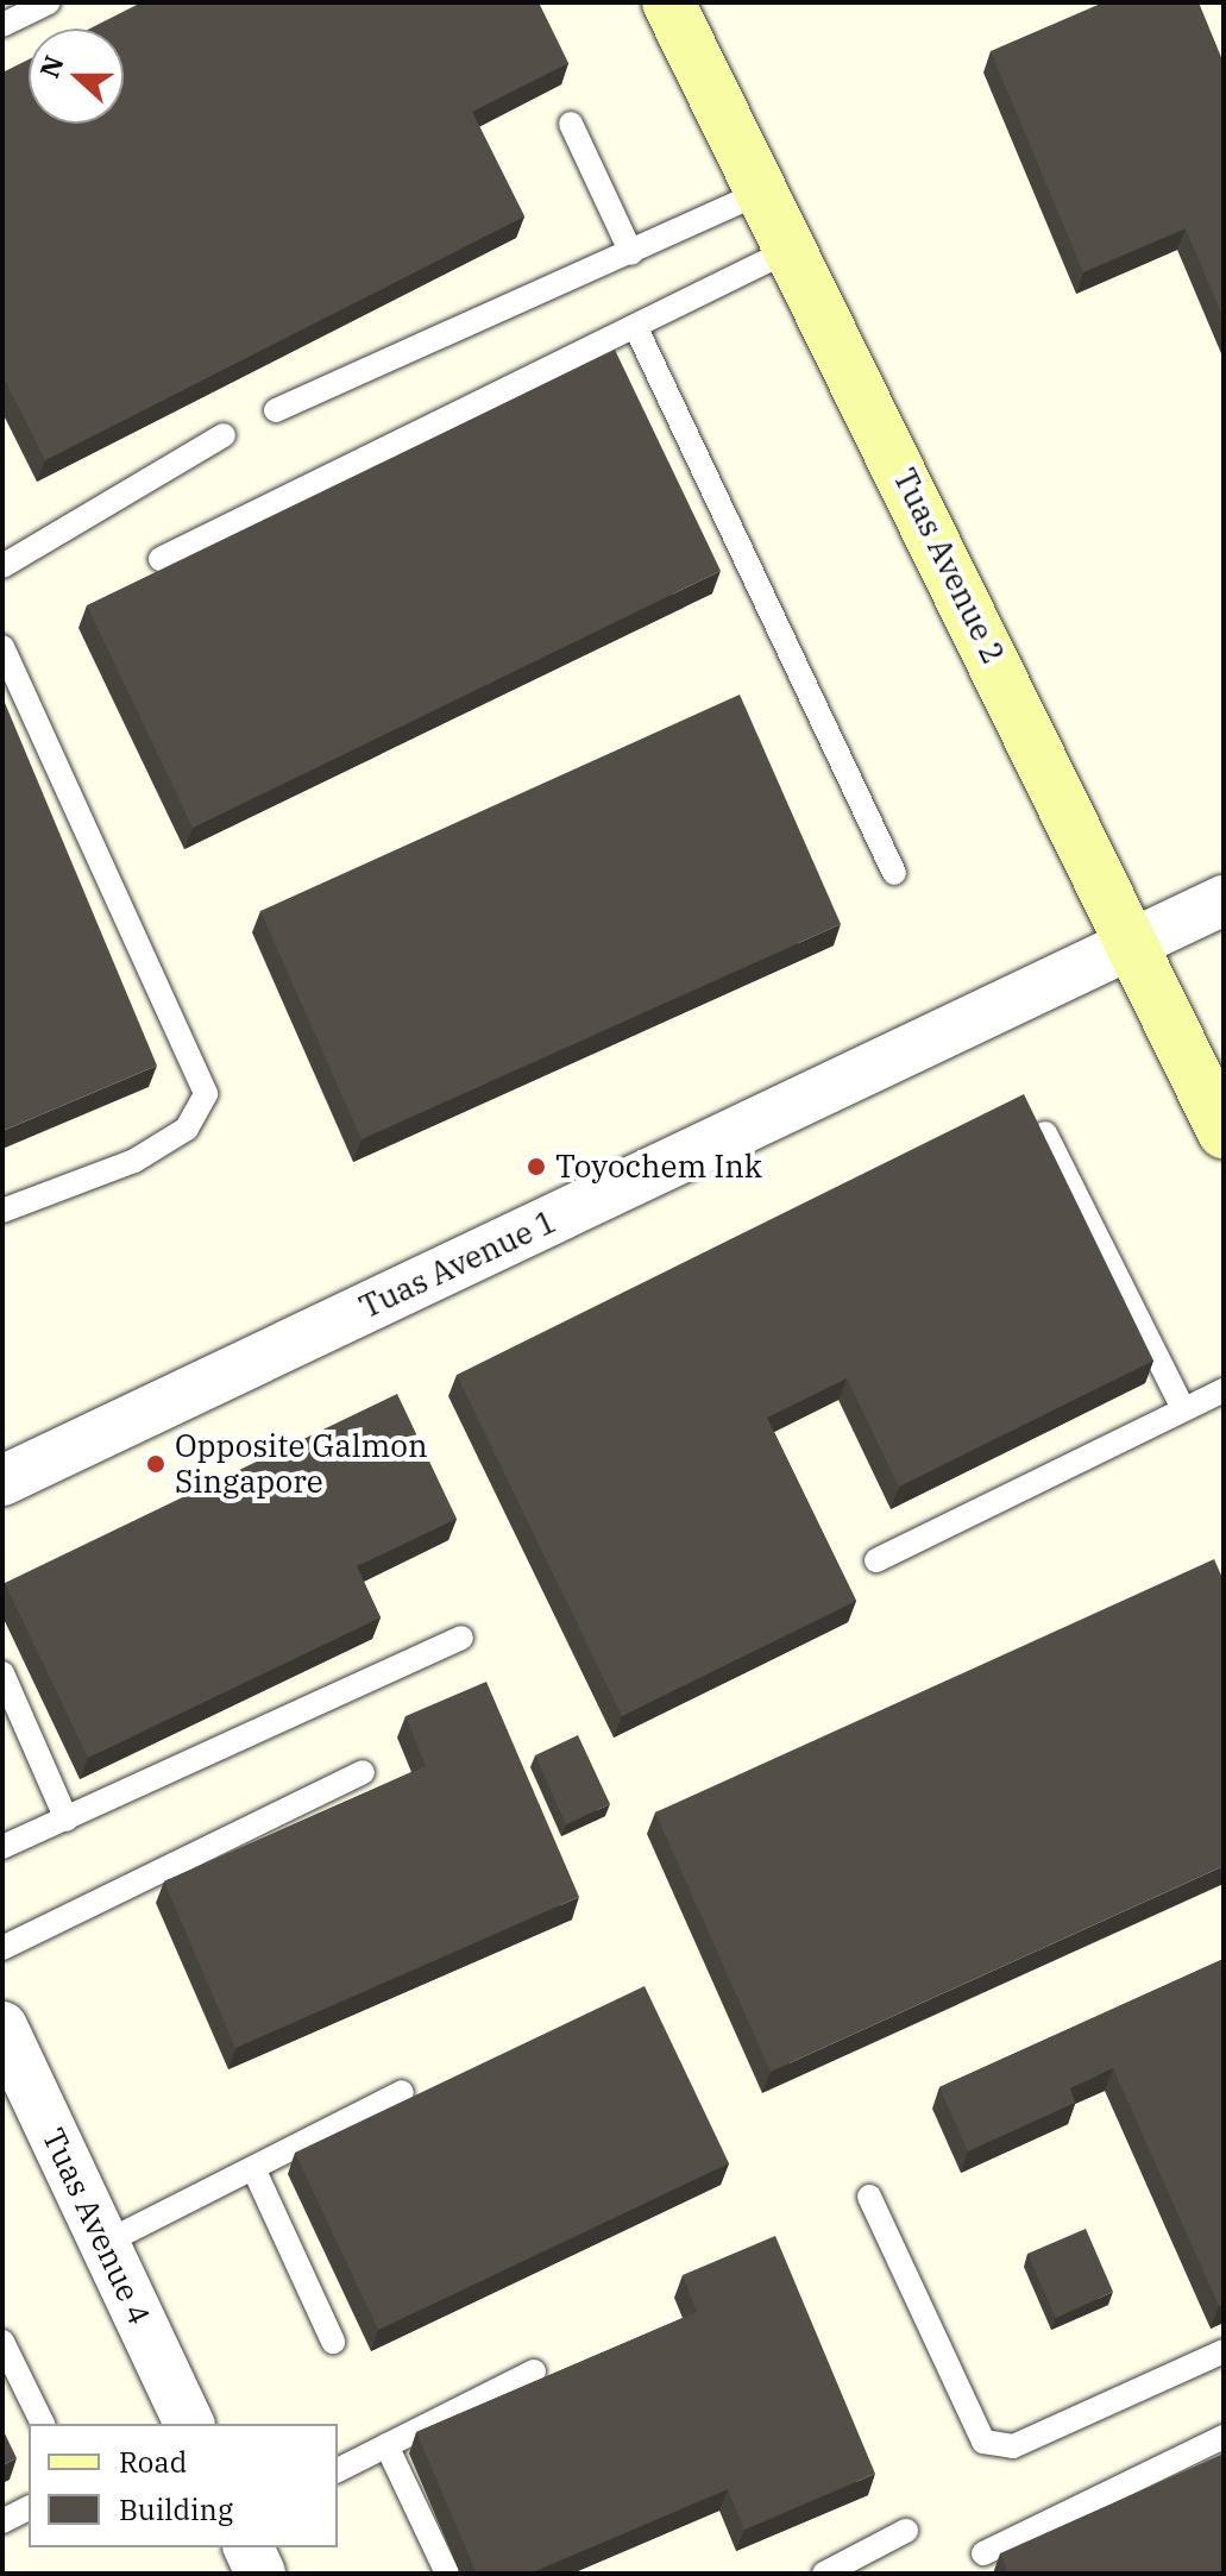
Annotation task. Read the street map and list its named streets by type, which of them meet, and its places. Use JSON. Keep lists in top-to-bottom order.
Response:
{
  "streets": {
    "street": ["Tuas Avenue 2", "Tuas Avenue 1", "Tuas Avenue 4"]
  },
  "crossings": [
    ["Tuas Avenue 2", "Tuas Avenue 1"]
  ],
  "places": ["Toyochem Ink", "Opposite Galmon Singapore"],
  "legend": ["Road", "Building"],
  "north": "left"
}
